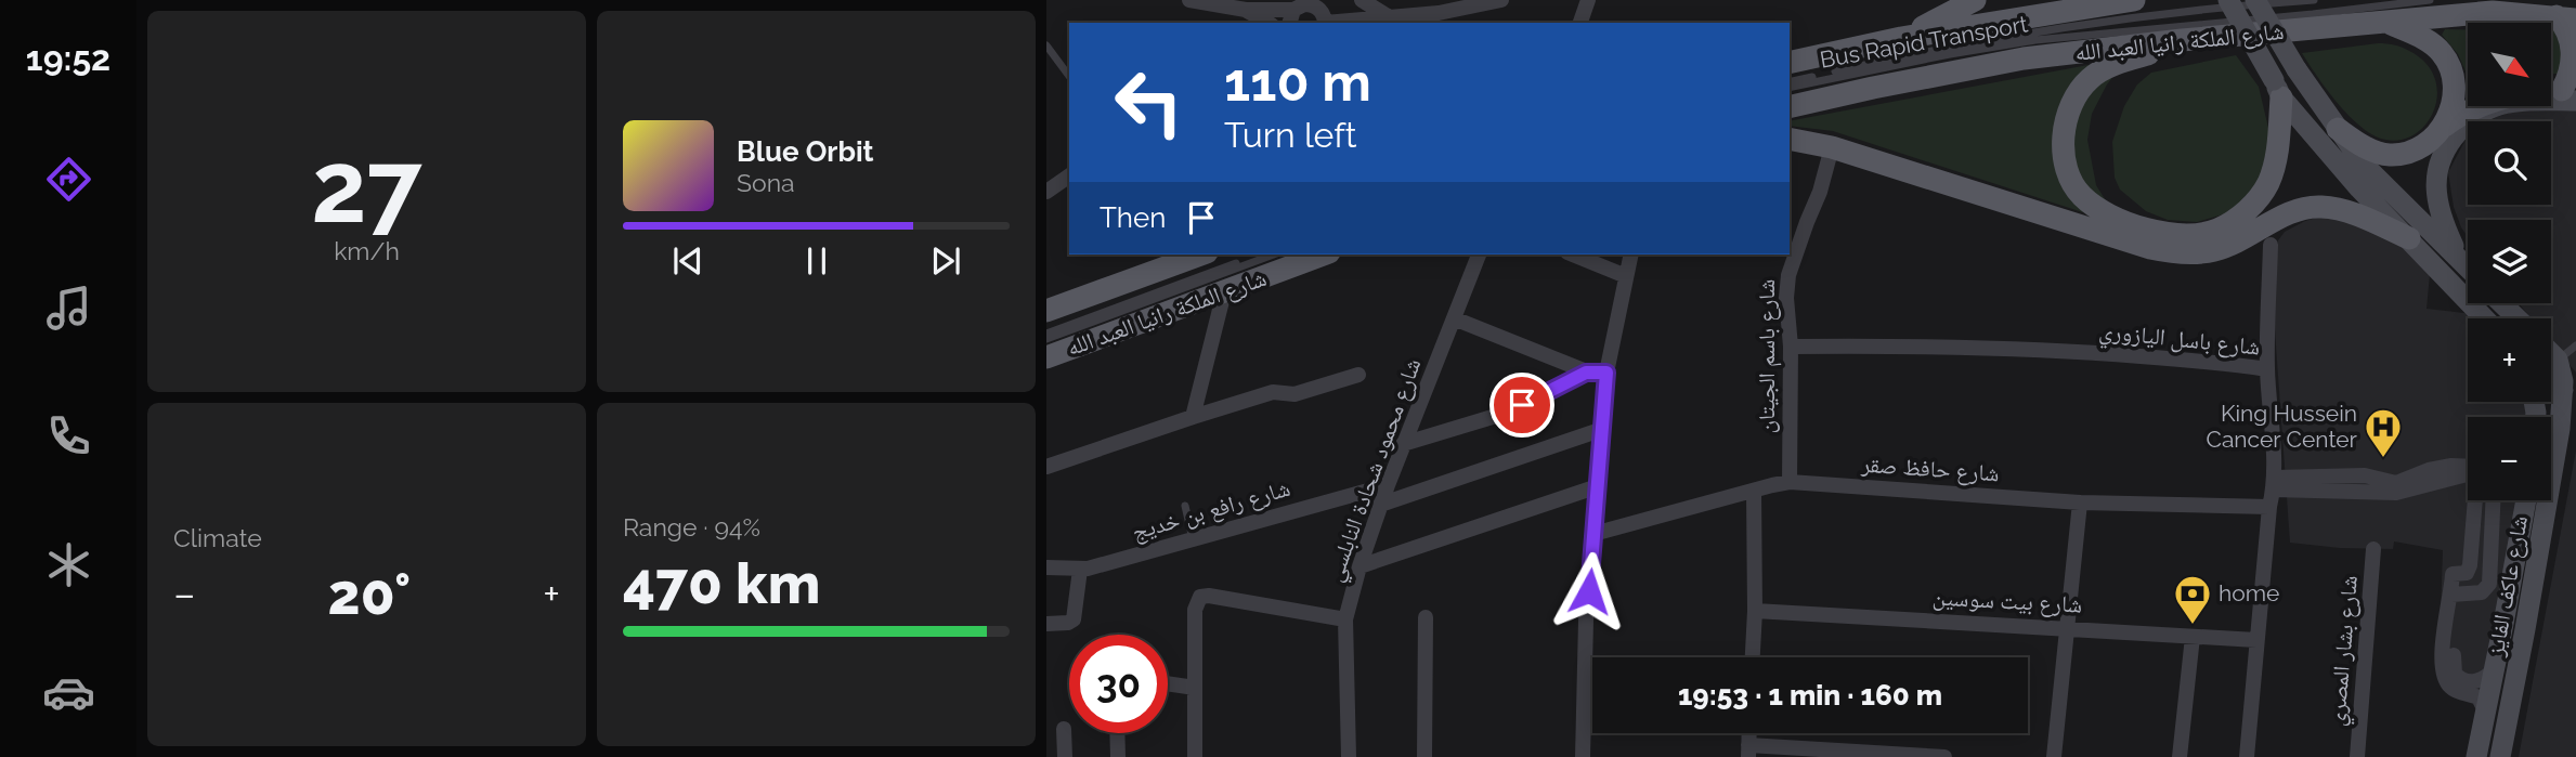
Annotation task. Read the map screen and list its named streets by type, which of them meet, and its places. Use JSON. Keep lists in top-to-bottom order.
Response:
{
  "streets": {
    "main road": ["شارع الملكة رانيا العبد الله", "شارع عاكف الفايز"],
    "street": [
      "شارع باسل اليازوري",
      "شارع باسم الجيتان",
      "شارع حافظ صقر",
      "شارع محمود شحادة النابلسي",
      "شارع رافع بن خديج",
      "شارع بيت سوسين",
      "شارع بشار المصري"
    ],
    "lane": ["Bus Rapid Transport"]
  },
  "crossings": [
    ["شارع باسل اليازوري", "شارع باسم الجيتان"],
    ["شارع باسل اليازوري", "شارع حافظ صقر"],
    ["شارع باسل اليازوري", "شارع بيت سوسين"],
    ["شارع باسم الجيتان", "شارع حافظ صقر"],
    ["شارع محمود شحادة النابلسي", "شارع رافع بن خديج"]
  ],
  "places": {
    "hospital": ["King Hussein Cancer Center"],
    "bank": ["home"]
  },
  "north": "bottom right",
  "page": {
    "tabs": "19:52",
    "tile": [
      ["27", "km/h"],
      "Climate",
      ["Range · 94%", "470 km"]
    ],
    "map_buttons": ["+", "−"],
    "turn": ["110 m", "Turn left"],
    "song": ["Blue Orbit", "Sona"],
    "then": "Then",
    "heat": ["−", "20°", "+"],
    "limit": "30",
    "trip": "19:53 · 1 min · 160 m"
  }
}
